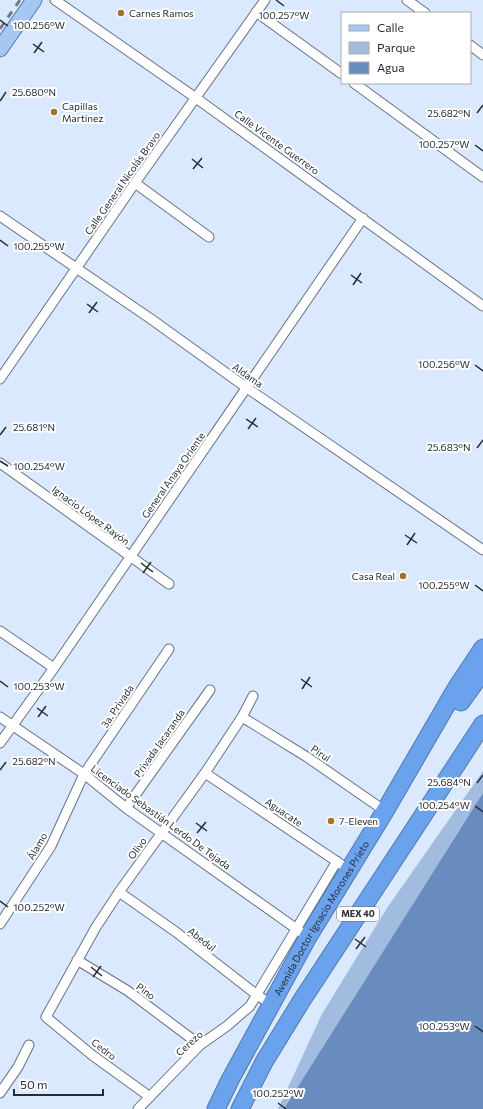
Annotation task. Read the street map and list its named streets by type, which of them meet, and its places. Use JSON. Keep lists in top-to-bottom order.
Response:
{
  "streets": {
    "highway": ["MEX 40", "Avenida Doctor Ignacio Morones Prieto"],
    "street": [
      "Calle Vicente Guerrero",
      "Calle General Nicolás Bravo",
      "Aldama",
      "General Anaya Oriente",
      "Ignacio López Rayón",
      "3a. Privada",
      "Privada Jacaranda",
      "Pirul",
      "Aguacate",
      "Licenciado Sebastián Lerdo De Tejada",
      "Álamo",
      "Olivo",
      "Abedul",
      "Pino",
      "Cerezo",
      "Cedro"
    ]
  },
  "crossings": [
    ["Calle Vicente Guerrero", "Calle General Nicolás Bravo"],
    ["Calle Vicente Guerrero", "General Anaya Oriente"],
    ["Calle General Nicolás Bravo", "Aldama"],
    ["Aldama", "General Anaya Oriente"],
    ["General Anaya Oriente", "Ignacio López Rayón"],
    ["General Anaya Oriente", "Licenciado Sebastián Lerdo De Tejada"],
    ["3a. Privada", "Licenciado Sebastián Lerdo De Tejada"],
    ["3a. Privada", "Álamo"],
    ["Privada Jacaranda", "Licenciado Sebastián Lerdo De Tejada"],
    ["Pirul", "Olivo"],
    ["Pirul", "Avenida Doctor Ignacio Morones Prieto"],
    ["Aguacate", "Olivo"],
    ["Aguacate", "Avenida Doctor Ignacio Morones Prieto"],
    ["Licenciado Sebastián Lerdo De Tejada", "Álamo"],
    ["Licenciado Sebastián Lerdo De Tejada", "Olivo"],
    ["Licenciado Sebastián Lerdo De Tejada", "Avenida Doctor Ignacio Morones Prieto"],
    ["Olivo", "Abedul"],
    ["Olivo", "Pino"],
    ["Olivo", "Cedro"],
    ["Avenida Doctor Ignacio Morones Prieto", "Abedul"],
    ["Avenida Doctor Ignacio Morones Prieto", "Cerezo"],
    ["Abedul", "Cerezo"],
    ["Pino", "Cerezo"],
    ["Cerezo", "Cedro"]
  ],
  "places": [
    "Carnes Ramos",
    "Capillas Martinez",
    "Casa Real",
    "7-Eleven"
  ],
  "legend": ["Calle", "Parque", "Agua"],
  "scale_bar": "50 m",
  "coordinates": [
    "100.257°W",
    "100.256°W",
    "25.680°N",
    "25.682°N",
    "100.255°W",
    "25.681°N",
    "25.683°N",
    "100.254°W",
    "100.253°W",
    "25.684°N",
    "100.252°W"
  ]
}
